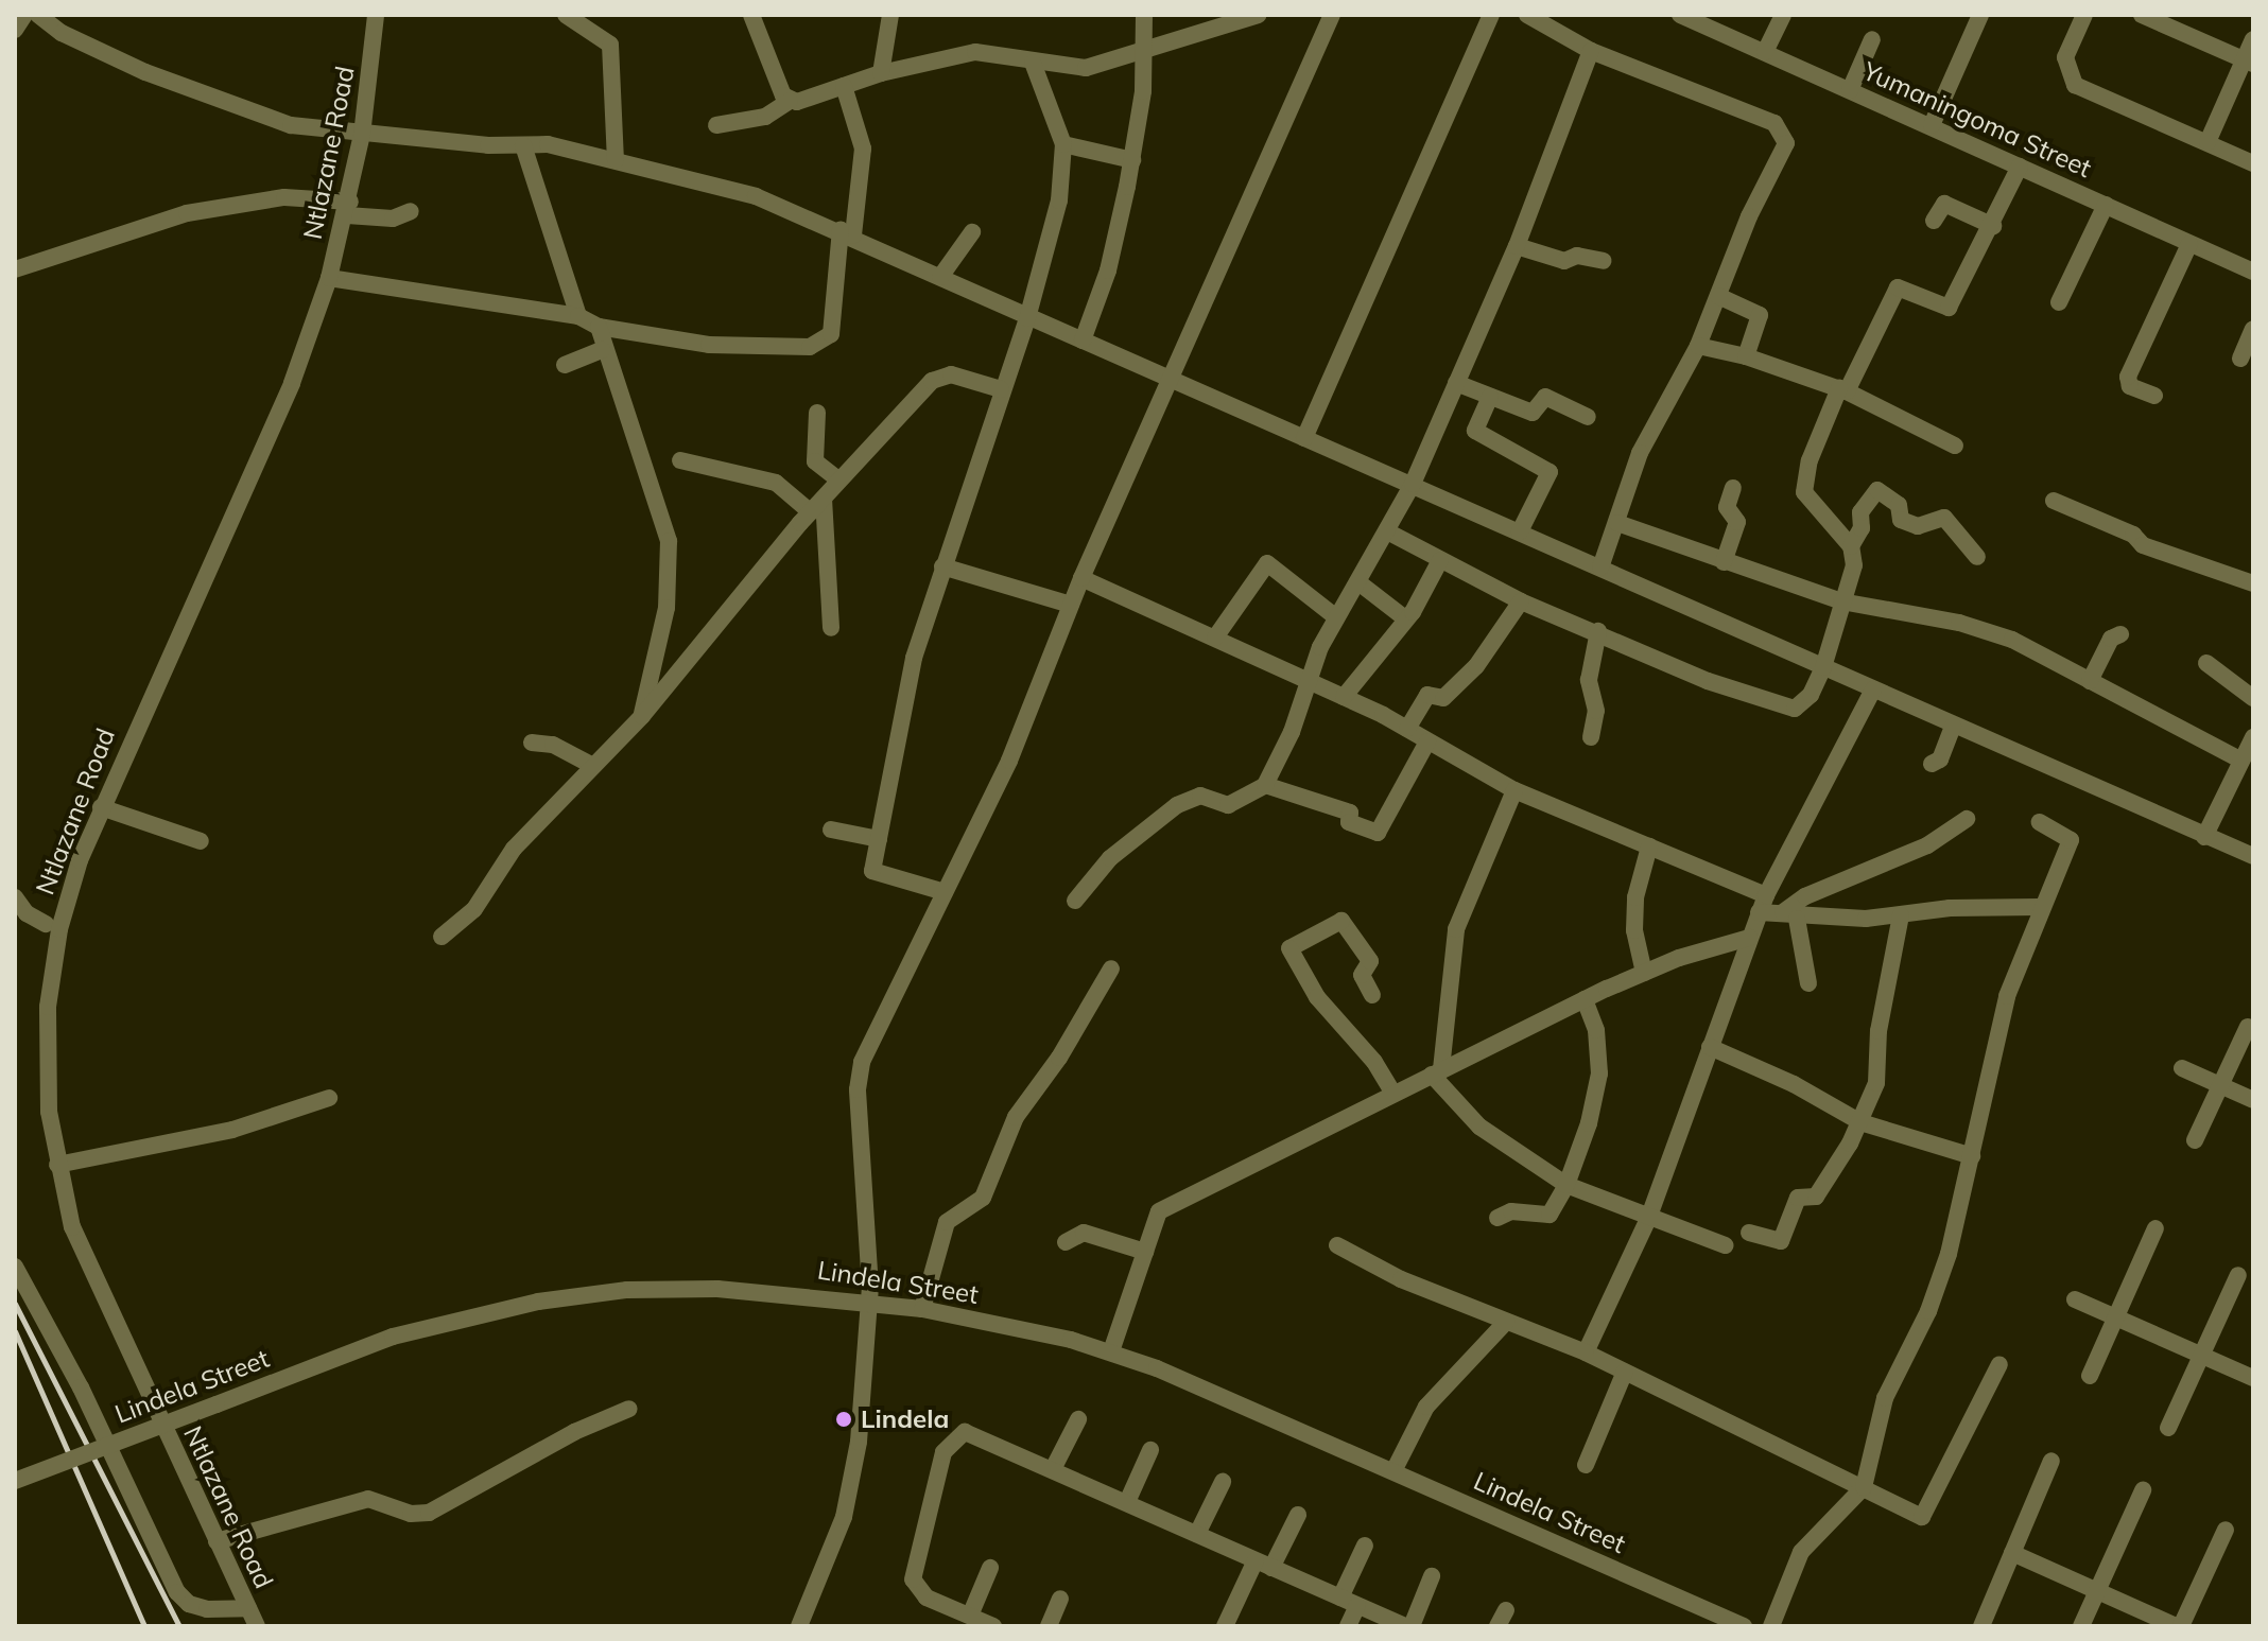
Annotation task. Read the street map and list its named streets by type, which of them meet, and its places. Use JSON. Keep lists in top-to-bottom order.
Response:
{
  "streets": {
    "street": ["Yumaningoma Street", "Ntlazane Road", "Lindela Street"]
  },
  "places": ["Lindela"]
}
